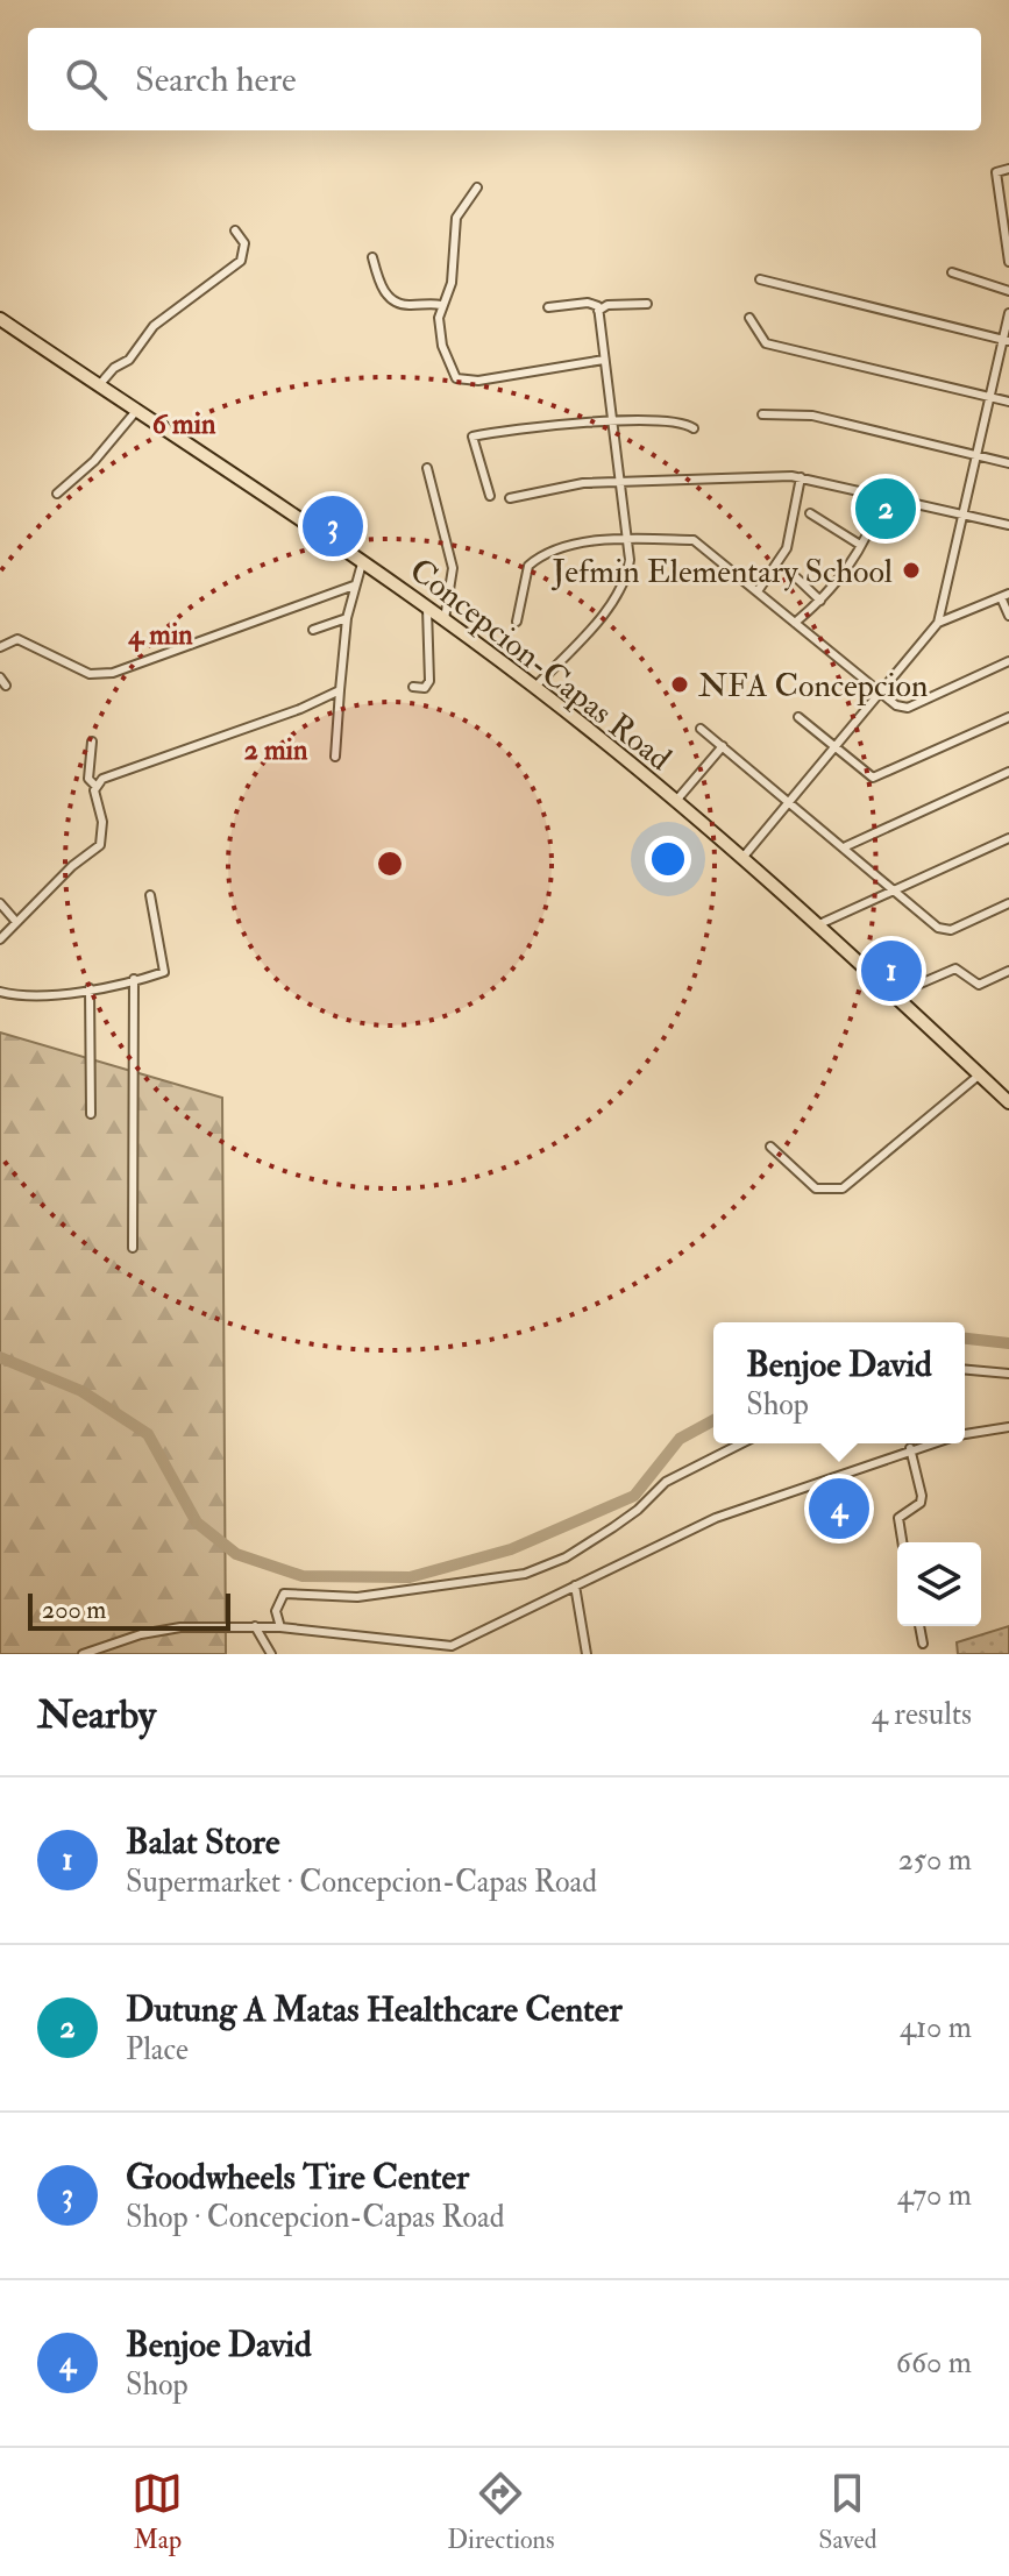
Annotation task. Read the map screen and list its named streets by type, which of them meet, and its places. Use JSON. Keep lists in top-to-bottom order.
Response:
{
  "streets": {
    "main road": ["Concepcion-Capas Road"]
  },
  "places": ["Jefmin Elementary School", "NFA Concepcion"],
  "scale_bar": "200 m",
  "page": {
    "search": "Search here",
    "pins": [
      "2",
      "3",
      "1",
      "4"
    ],
    "popup": ["Benjoe David", "Shop"],
    "scale": "200 m",
    "heading": ["Nearby", "4 results"],
    "list": [
      {
        "mark": "1",
        "name": "Balat Store",
        "note": "Supermarket · Concepcion-Capas Road",
        "value": "250 m"
      },
      {
        "mark": "2",
        "name": "Dutung A Matas Healthcare Center",
        "note": "Place",
        "value": "410 m"
      },
      {
        "mark": "3",
        "name": "Goodwheels Tire Center",
        "note": "Shop · Concepcion-Capas Road",
        "value": "470 m"
      },
      {
        "mark": "4",
        "name": "Benjoe David",
        "note": "Shop",
        "value": "660 m"
      }
    ],
    "nav": ["Map", "Directions", "Saved"]
  },
  "rings": ["6 min", "4 min", "2 min"]
}
